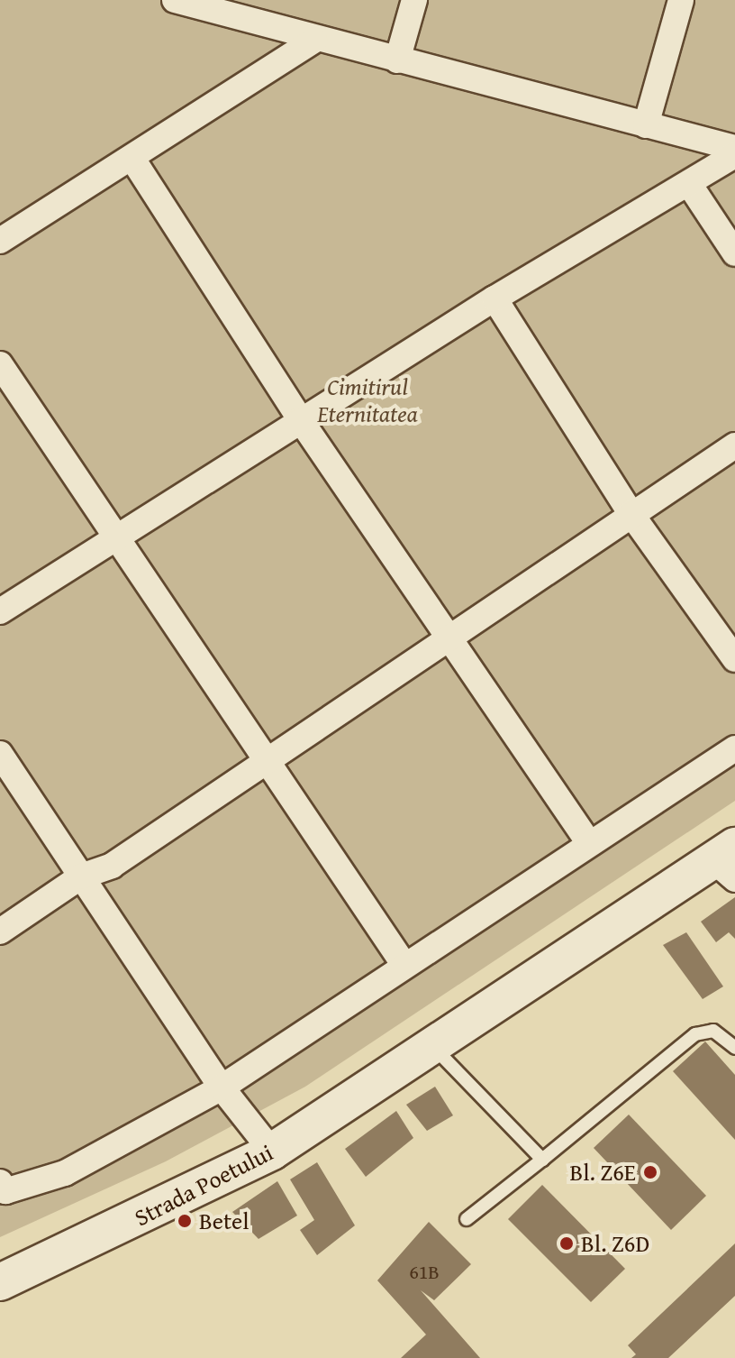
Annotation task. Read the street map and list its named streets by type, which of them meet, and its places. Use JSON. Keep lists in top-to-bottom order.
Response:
{
  "streets": {
    "street": ["Strada Poetului"]
  },
  "parks": ["Cimitirul Eternitatea"],
  "places": ["Bl. Z6E", "Betel", "Bl. Z6D"],
  "house_numbers": ["61B"]
}
